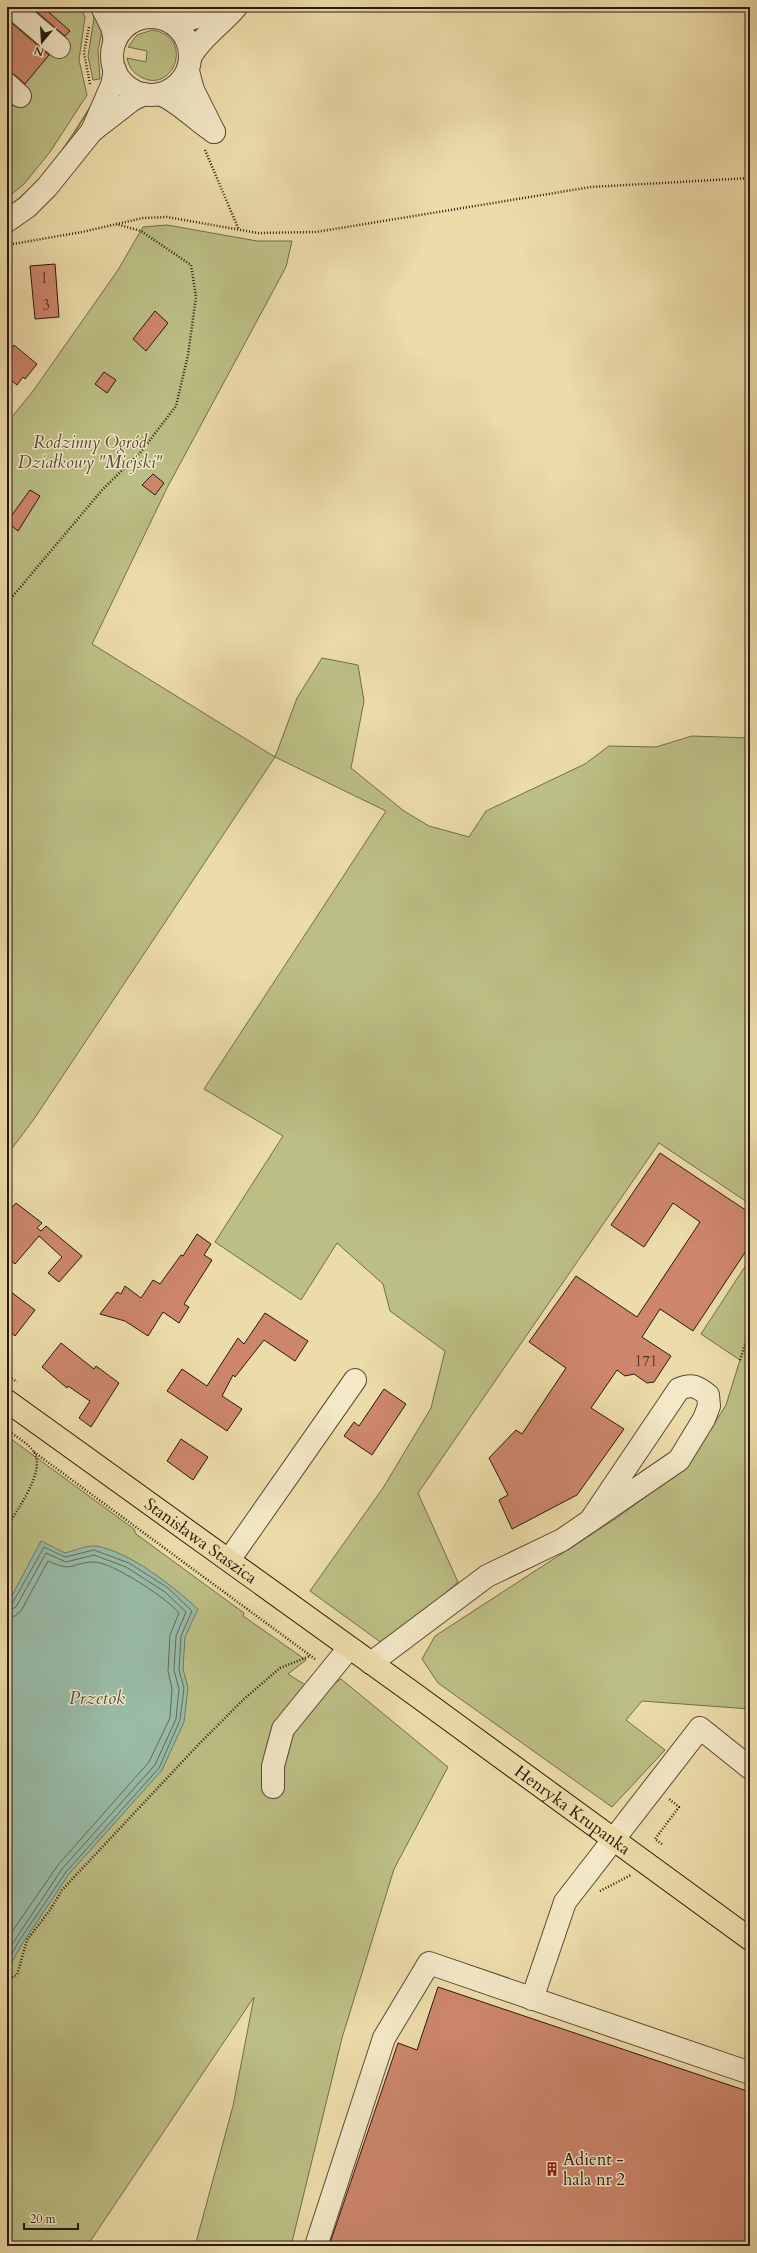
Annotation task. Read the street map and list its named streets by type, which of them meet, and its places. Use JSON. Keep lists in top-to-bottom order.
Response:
{
  "streets": {
    "main road": ["Stanisława Staszica", "Henryka Krupanka"]
  },
  "crossings": [
    ["Stanisława Staszica", "Henryka Krupanka"]
  ],
  "water": ["Przetok"],
  "parks": ["Rodzinny Ogród Działkowy \"Miejski\""],
  "places": {
    "building": ["Adient - hala nr 2"]
  },
  "house_numbers": ["1", "3", "171"],
  "scale_bar": "20 m",
  "north": "bottom"
}
